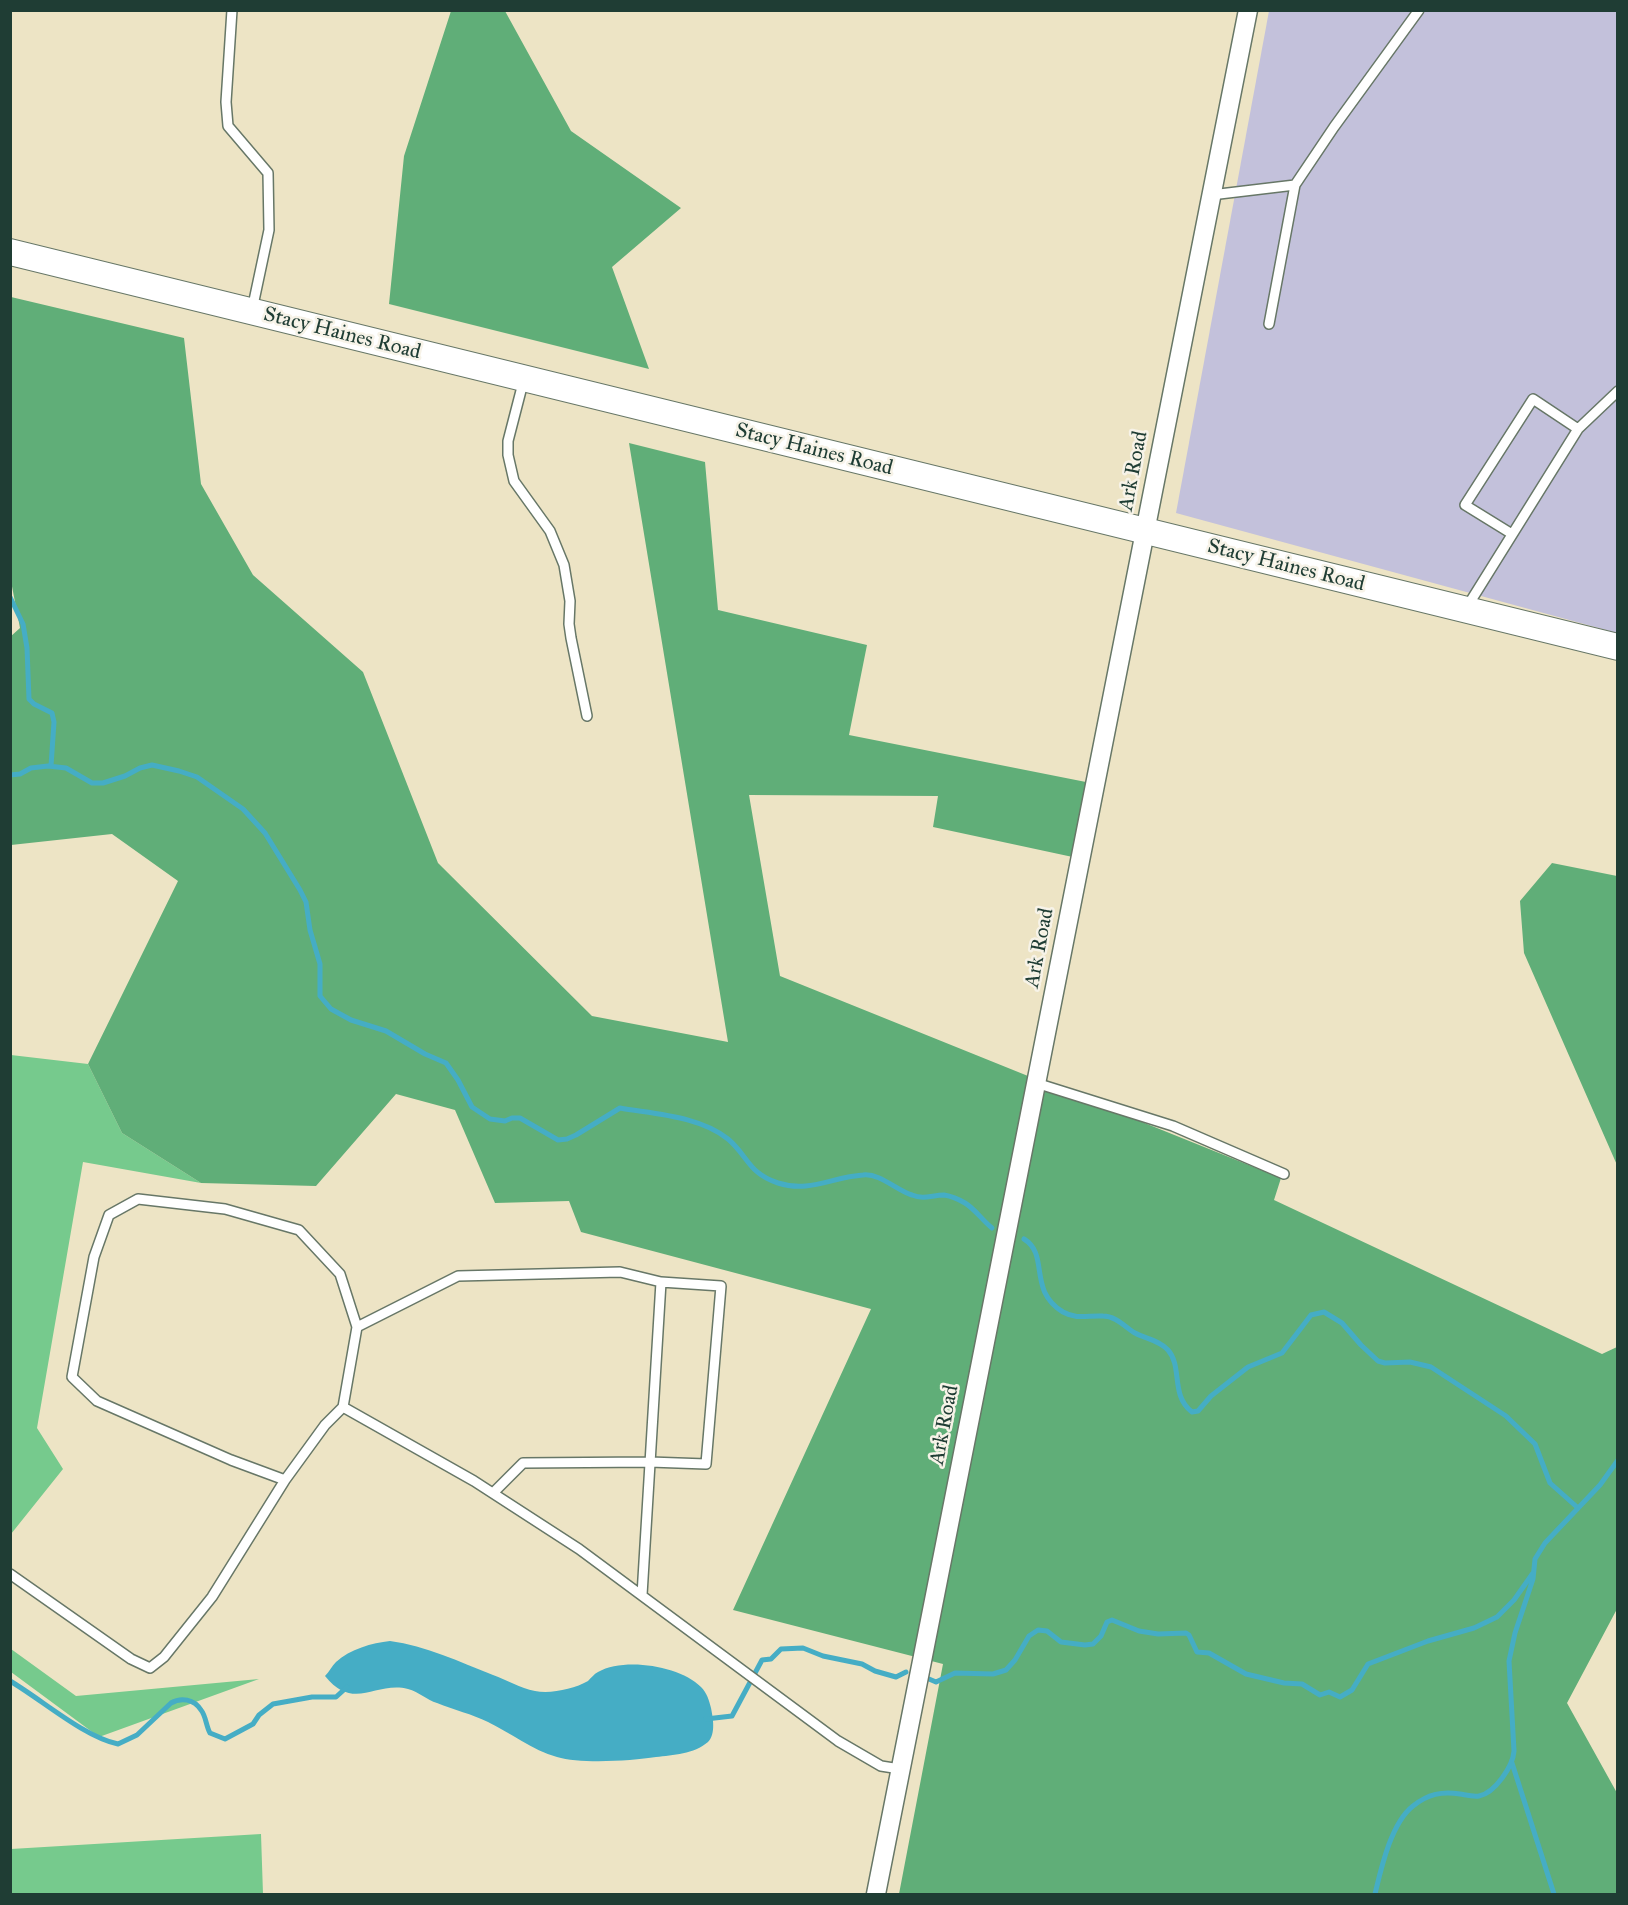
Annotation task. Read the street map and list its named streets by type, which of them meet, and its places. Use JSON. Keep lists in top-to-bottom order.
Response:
{
  "streets": {
    "street": ["Stacy Haines Road", "Ark Road"]
  },
  "crossings": [
    ["Stacy Haines Road", "Ark Road"]
  ]
}
